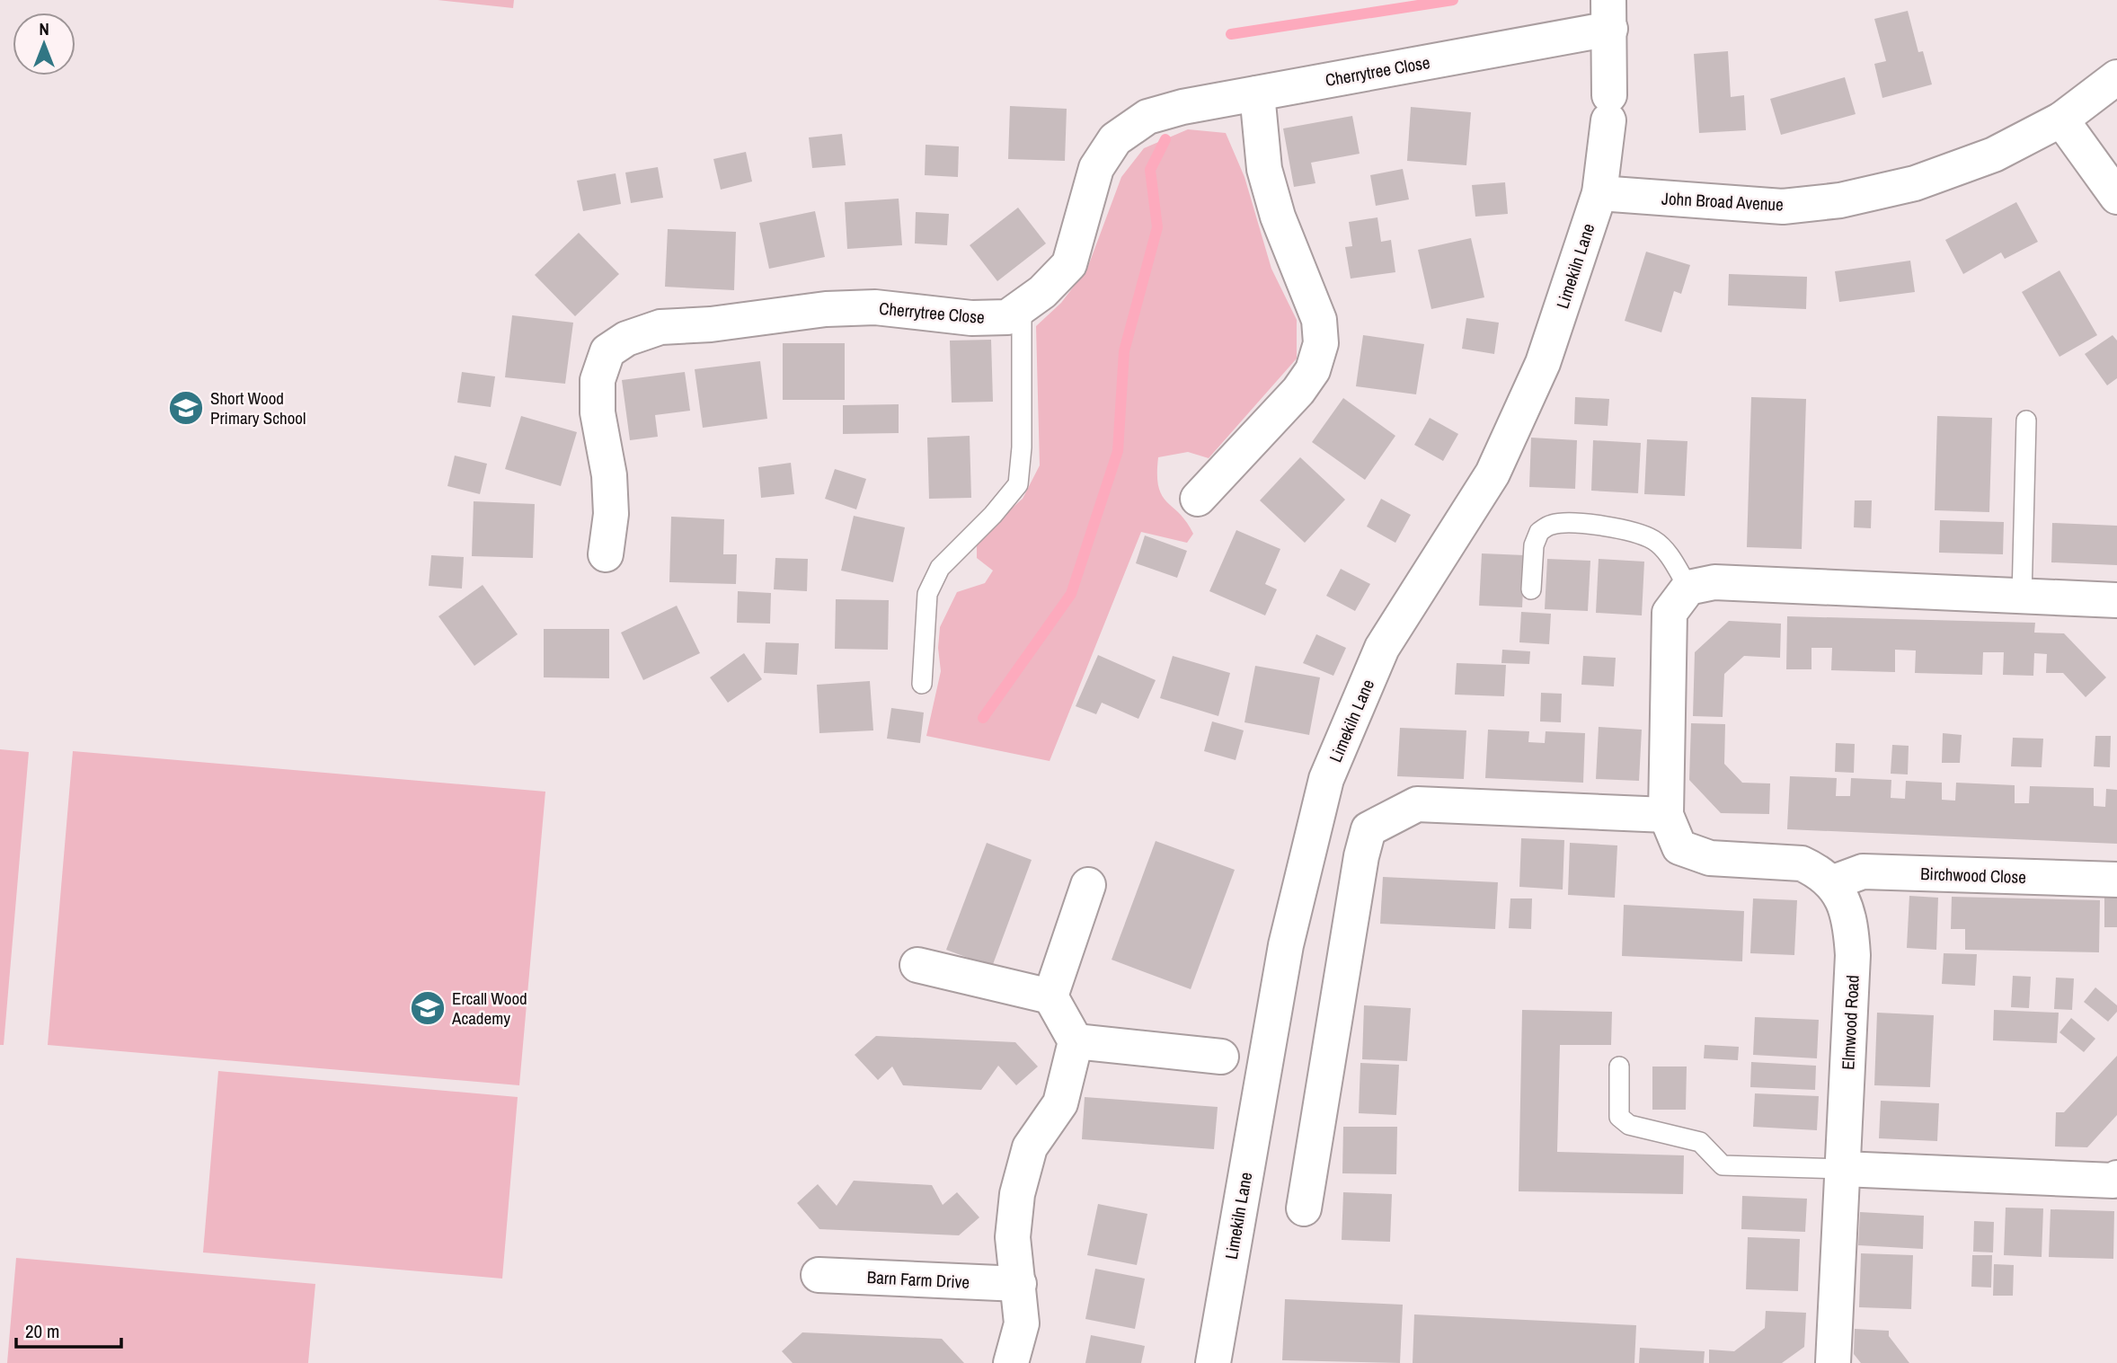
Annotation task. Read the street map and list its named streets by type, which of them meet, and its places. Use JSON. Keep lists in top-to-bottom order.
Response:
{
  "streets": {
    "street": [
      "Cherrytree Close",
      "John Broad Avenue",
      "Limekiln Lane",
      "Birchwood Close",
      "Elmwood Road",
      "Barn Farm Drive"
    ]
  },
  "crossings": [
    ["Cherrytree Close", "Limekiln Lane"],
    ["John Broad Avenue", "Limekiln Lane"],
    ["Birchwood Close", "Elmwood Road"]
  ],
  "places": {
    "school or university": ["Short Wood Primary School", "Ercall Wood Academy"]
  },
  "scale_bar": "20 m",
  "north": "top"
}
